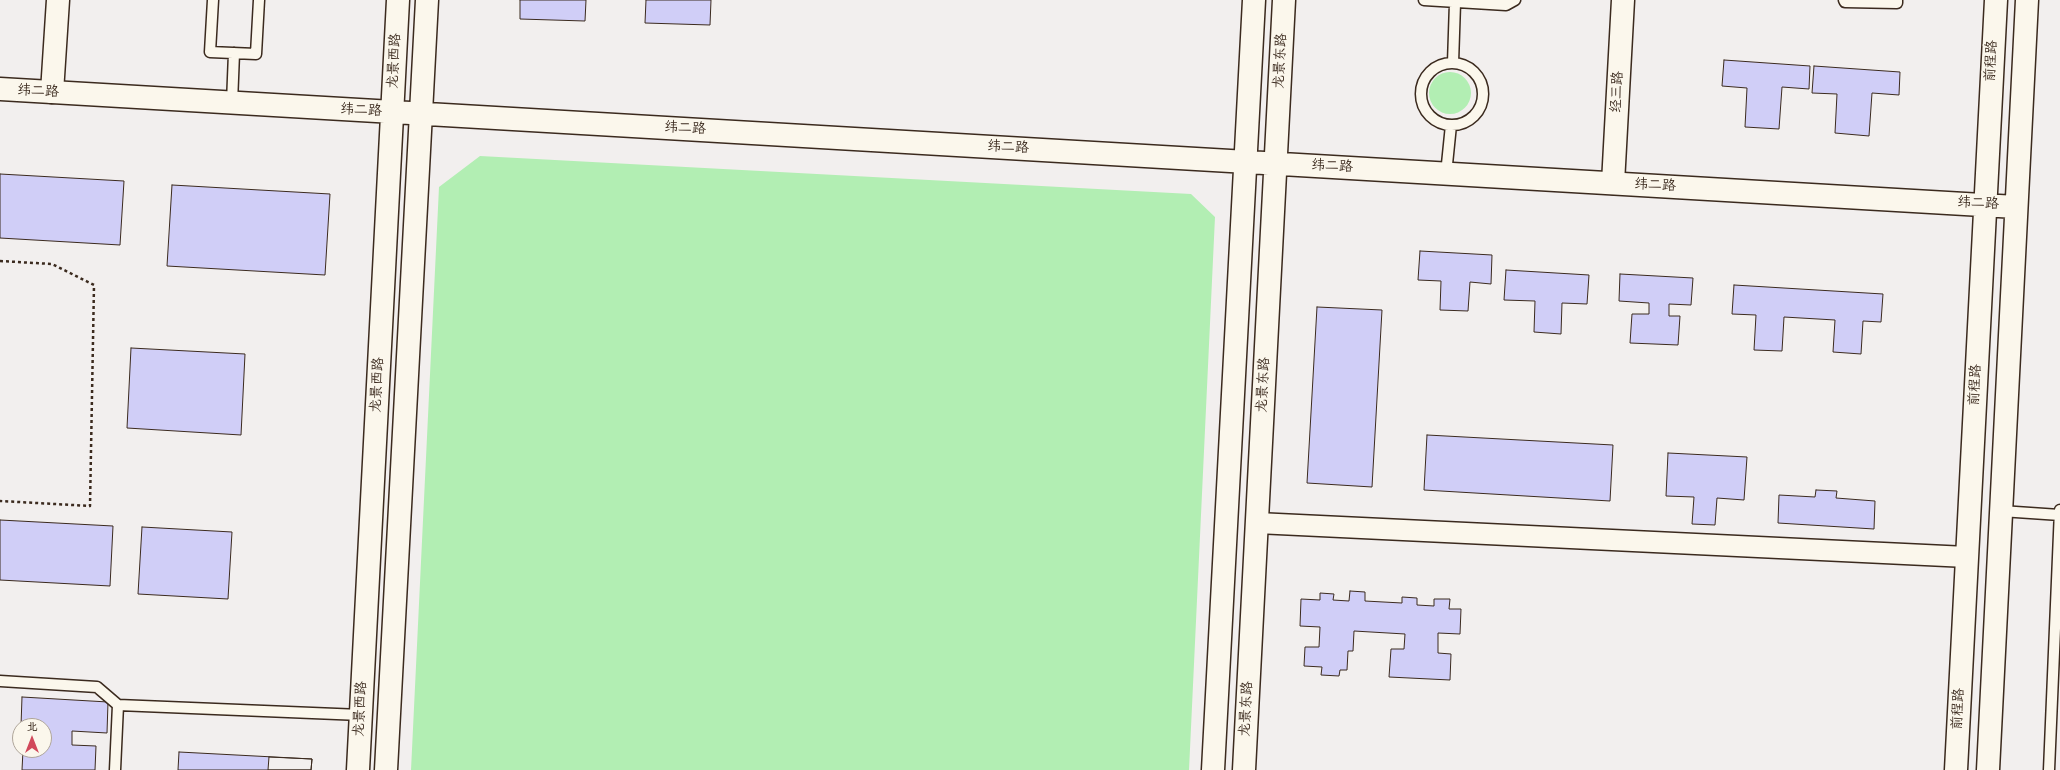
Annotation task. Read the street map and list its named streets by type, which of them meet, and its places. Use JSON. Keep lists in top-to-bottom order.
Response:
{
  "streets": {
    "main road": [
      "龙景西路",
      "龙景东路",
      "前程路",
      "纬二路",
      "经三路"
    ]
  },
  "crossings": [
    ["龙景西路", "纬二路"],
    ["龙景东路", "纬二路"],
    ["前程路", "纬二路"],
    ["纬二路", "经三路"]
  ],
  "north": "top"
}
